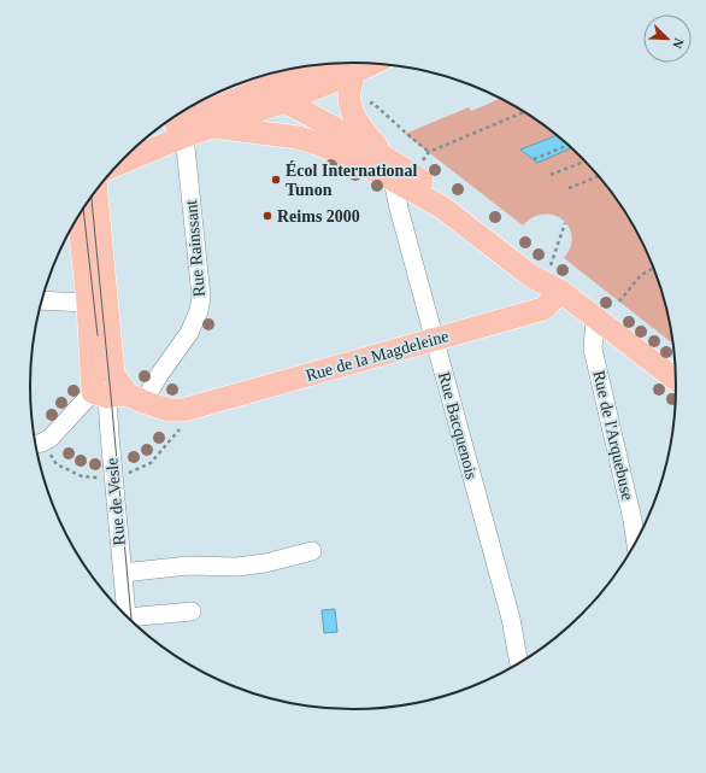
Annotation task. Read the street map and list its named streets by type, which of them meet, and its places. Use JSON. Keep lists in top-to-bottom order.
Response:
{
  "streets": {
    "main road": ["Rue de la Magdeleine", "Rue de Vesle"],
    "street": ["Rue Rainssant", "Rue Bacquenois", "Rue de l'Arquebuse"]
  },
  "crossings": [
    ["Rue Rainssant", "Rue de la Magdeleine"],
    ["Rue Rainssant", "Rue de Vesle"],
    ["Rue de la Magdeleine", "Rue Bacquenois"],
    ["Rue de la Magdeleine", "Rue de Vesle"]
  ],
  "places": ["Écol International Tunon", "Reims 2000"],
  "north": "bottom right"
}
